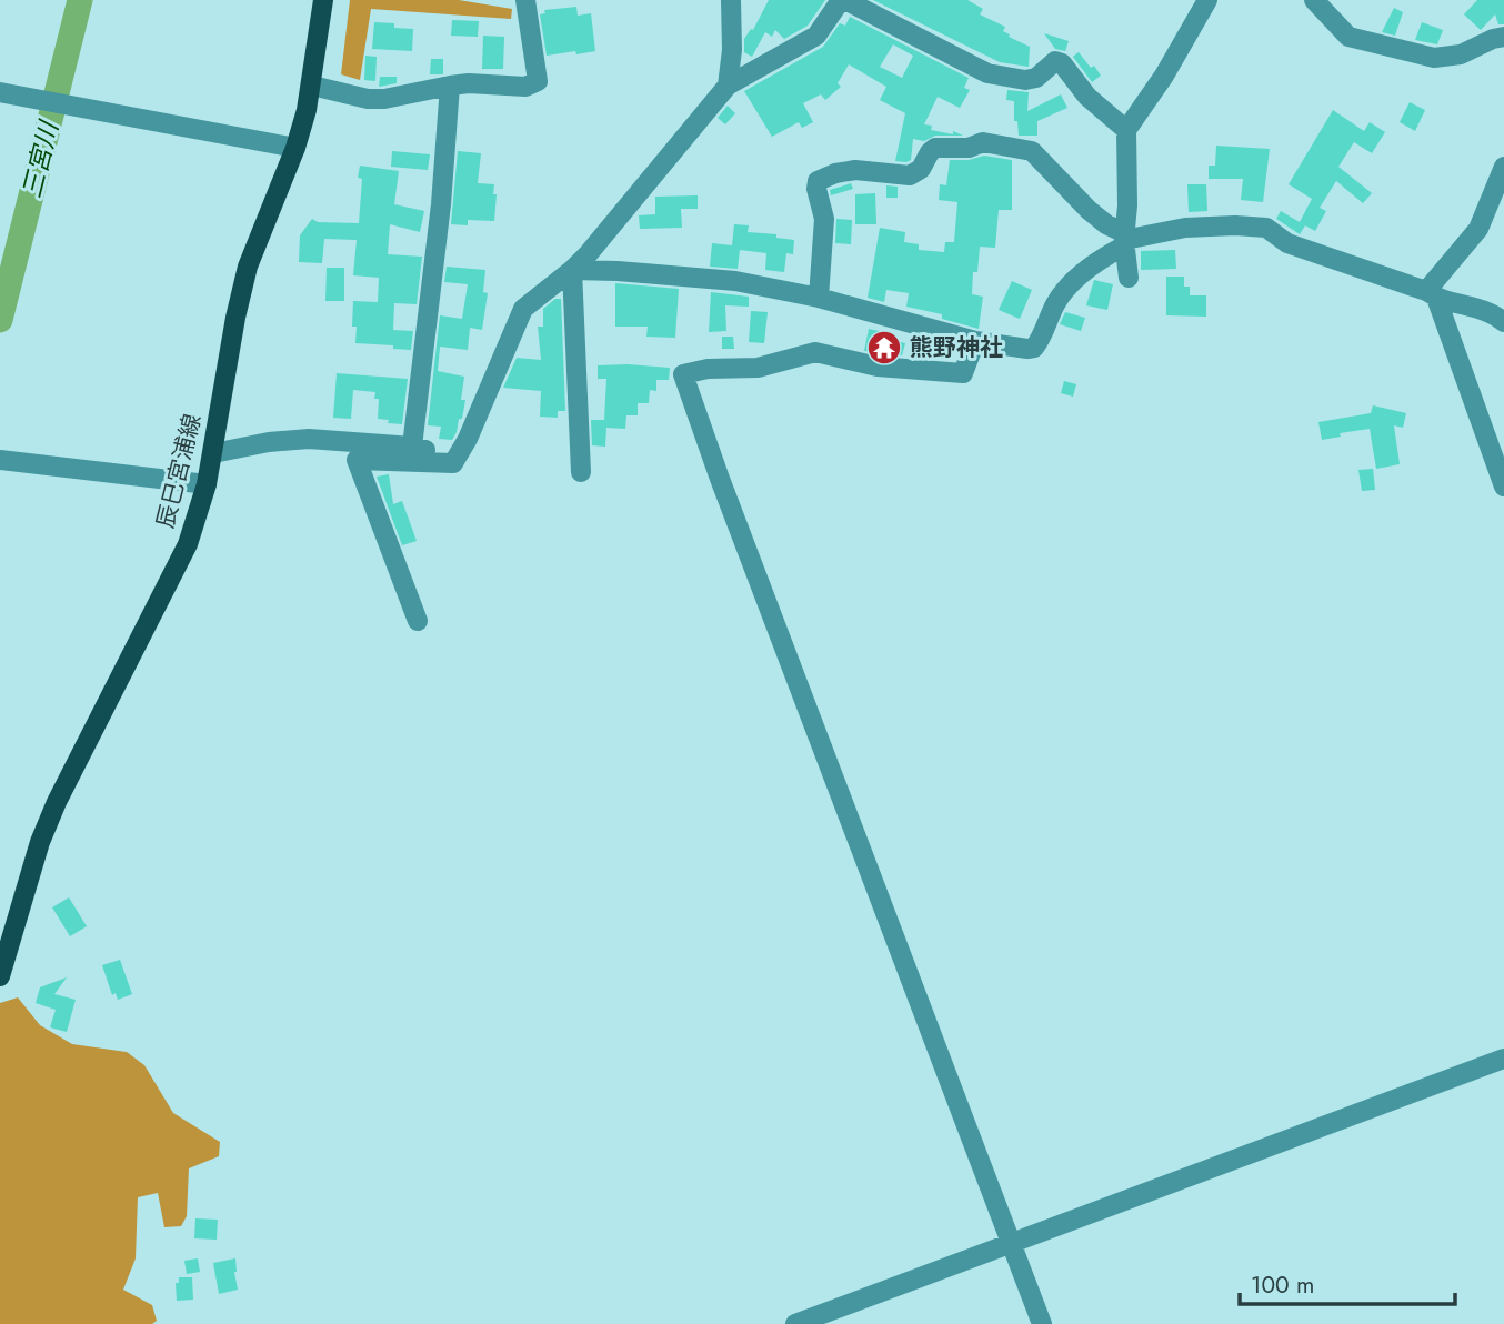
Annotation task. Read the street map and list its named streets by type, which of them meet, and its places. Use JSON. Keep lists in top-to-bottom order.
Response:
{
  "streets": {
    "main road": ["辰巳宮浦線"]
  },
  "water": ["三宮川"],
  "places": {
    "temple": ["熊野神社"]
  },
  "scale_bar": "100 m"
}
